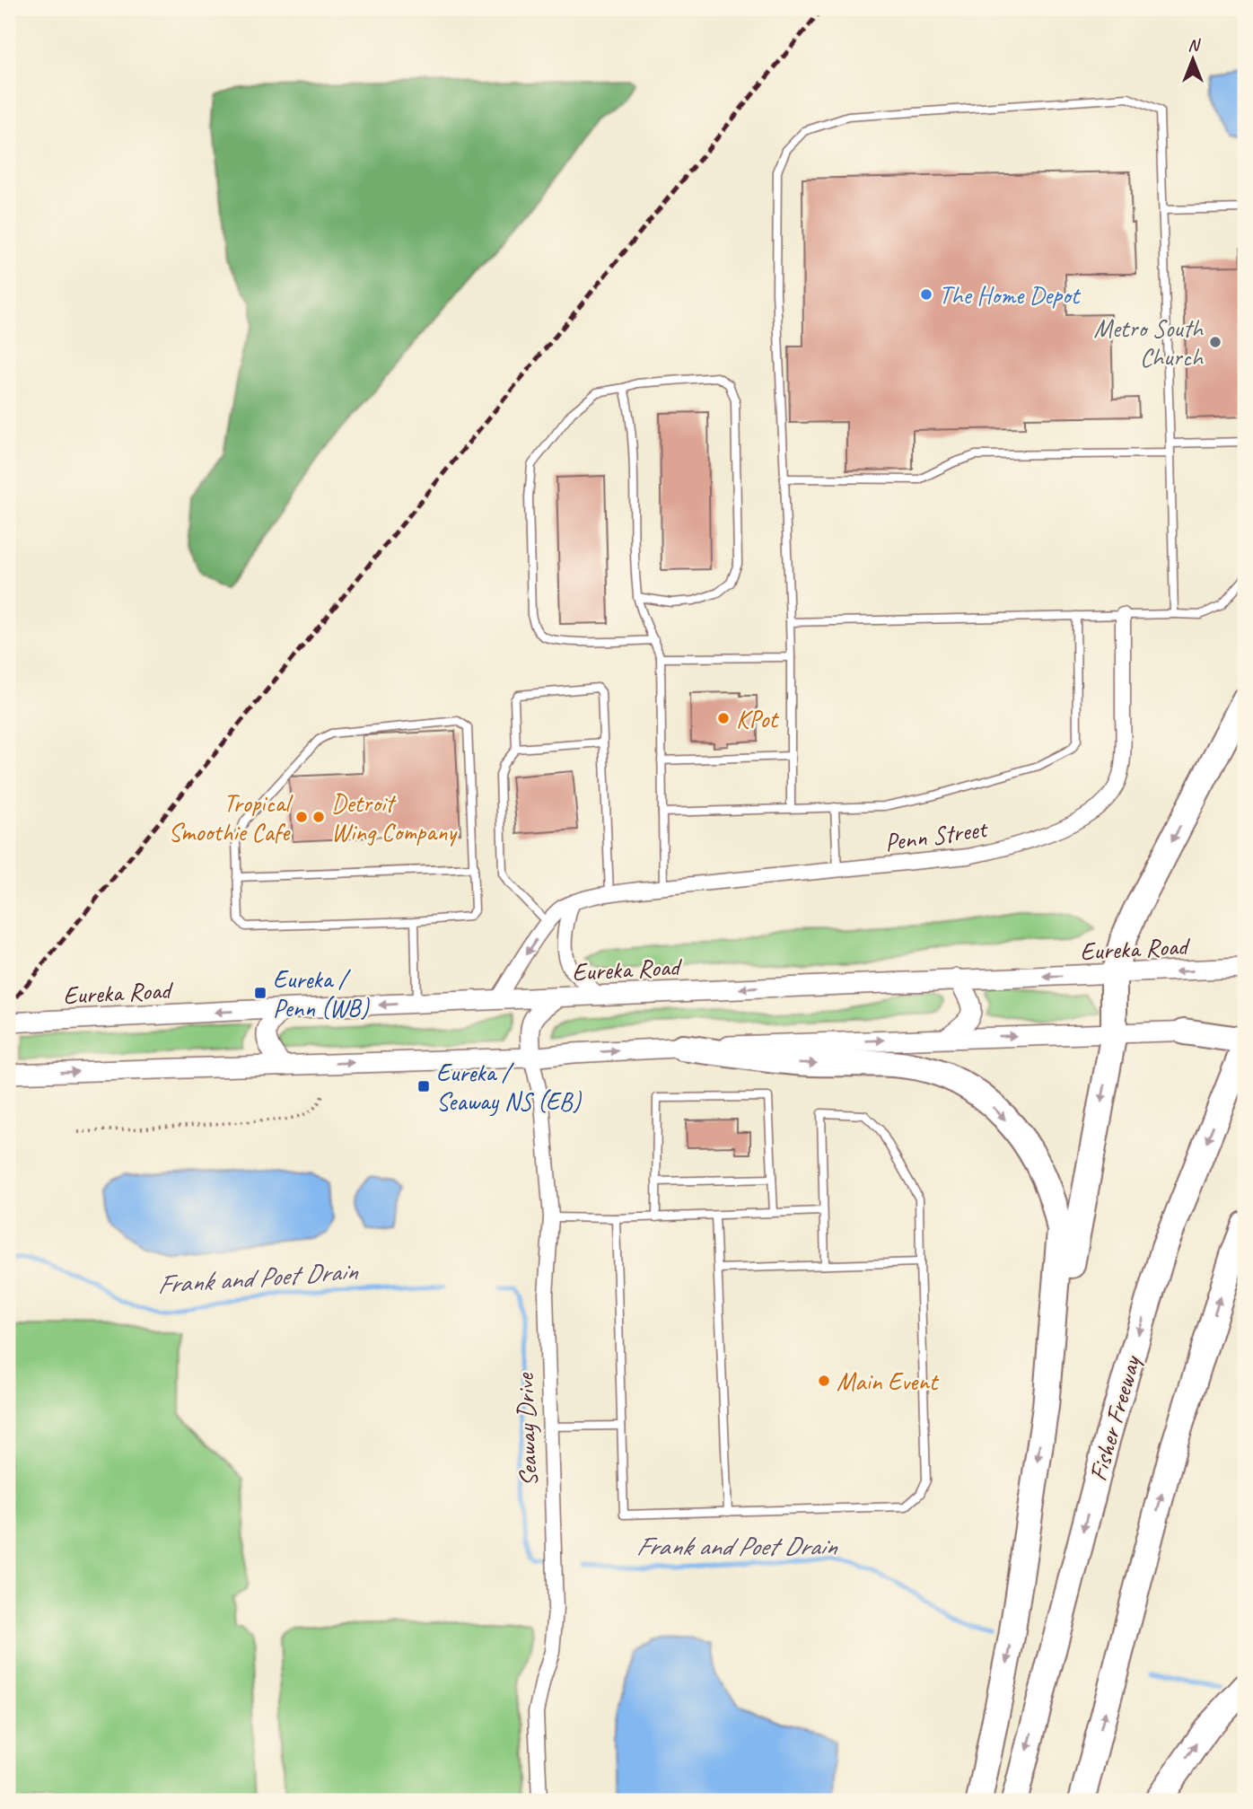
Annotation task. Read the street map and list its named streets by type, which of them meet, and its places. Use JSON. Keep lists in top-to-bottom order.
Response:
{
  "streets": {
    "highway": ["Fisher Freeway"],
    "main road": ["Eureka Road"],
    "street": ["Penn Street", "Seaway Drive"]
  },
  "crossings": [
    ["Penn Street", "Eureka Road"]
  ],
  "water": ["Frank and Poet Drain"],
  "places": {
    "other": [
      "The Home Depot",
      "Metro South Church",
      "KPot",
      "Tropical Smoothie Cafe",
      "Detroit Wing Company",
      "Main Event"
    ],
    "transit": ["Eureka / Penn (WB)", "Eureka / Seaway NS (EB)"]
  },
  "north": "top"
}
